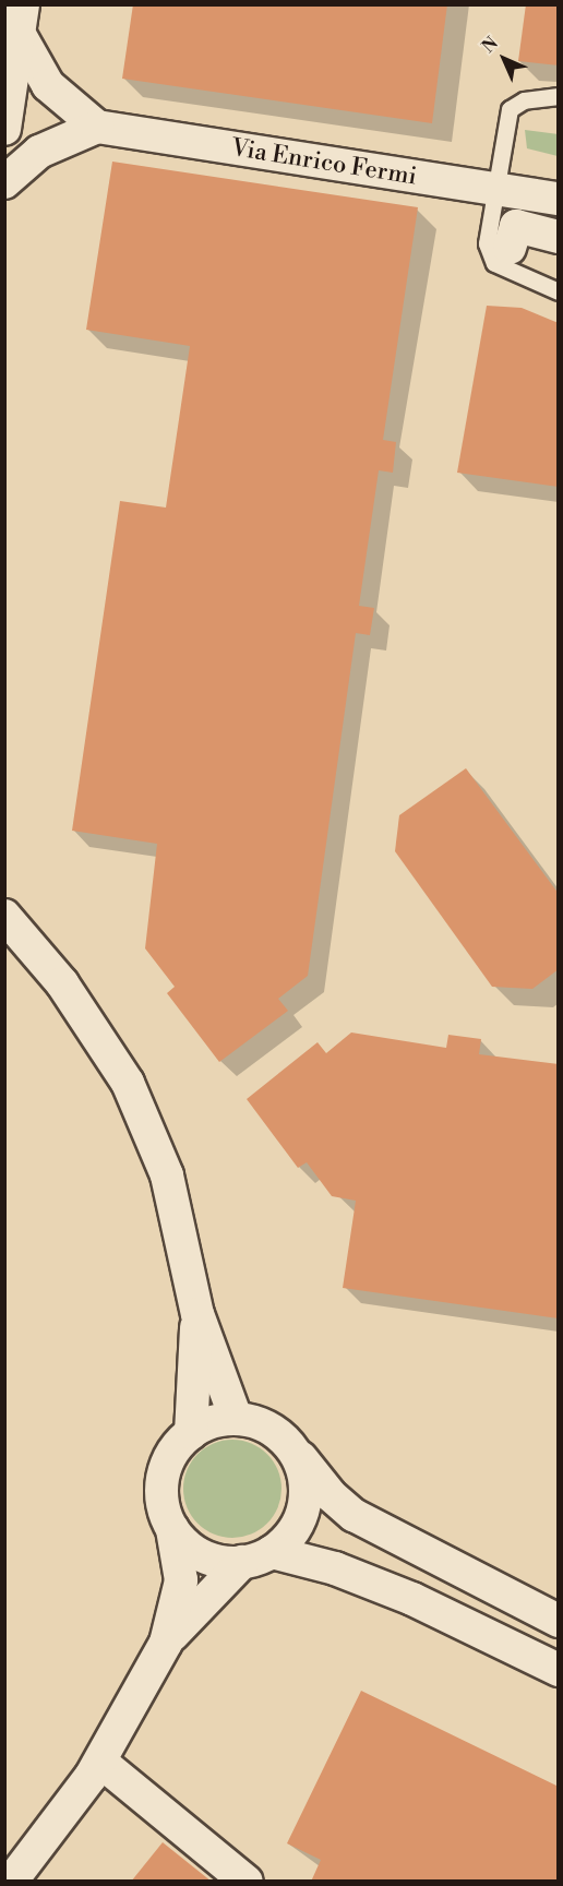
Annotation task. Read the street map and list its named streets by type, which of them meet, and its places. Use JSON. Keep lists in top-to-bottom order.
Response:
{
  "streets": {
    "street": ["Via Enrico Fermi"]
  },
  "north": "top left"
}
